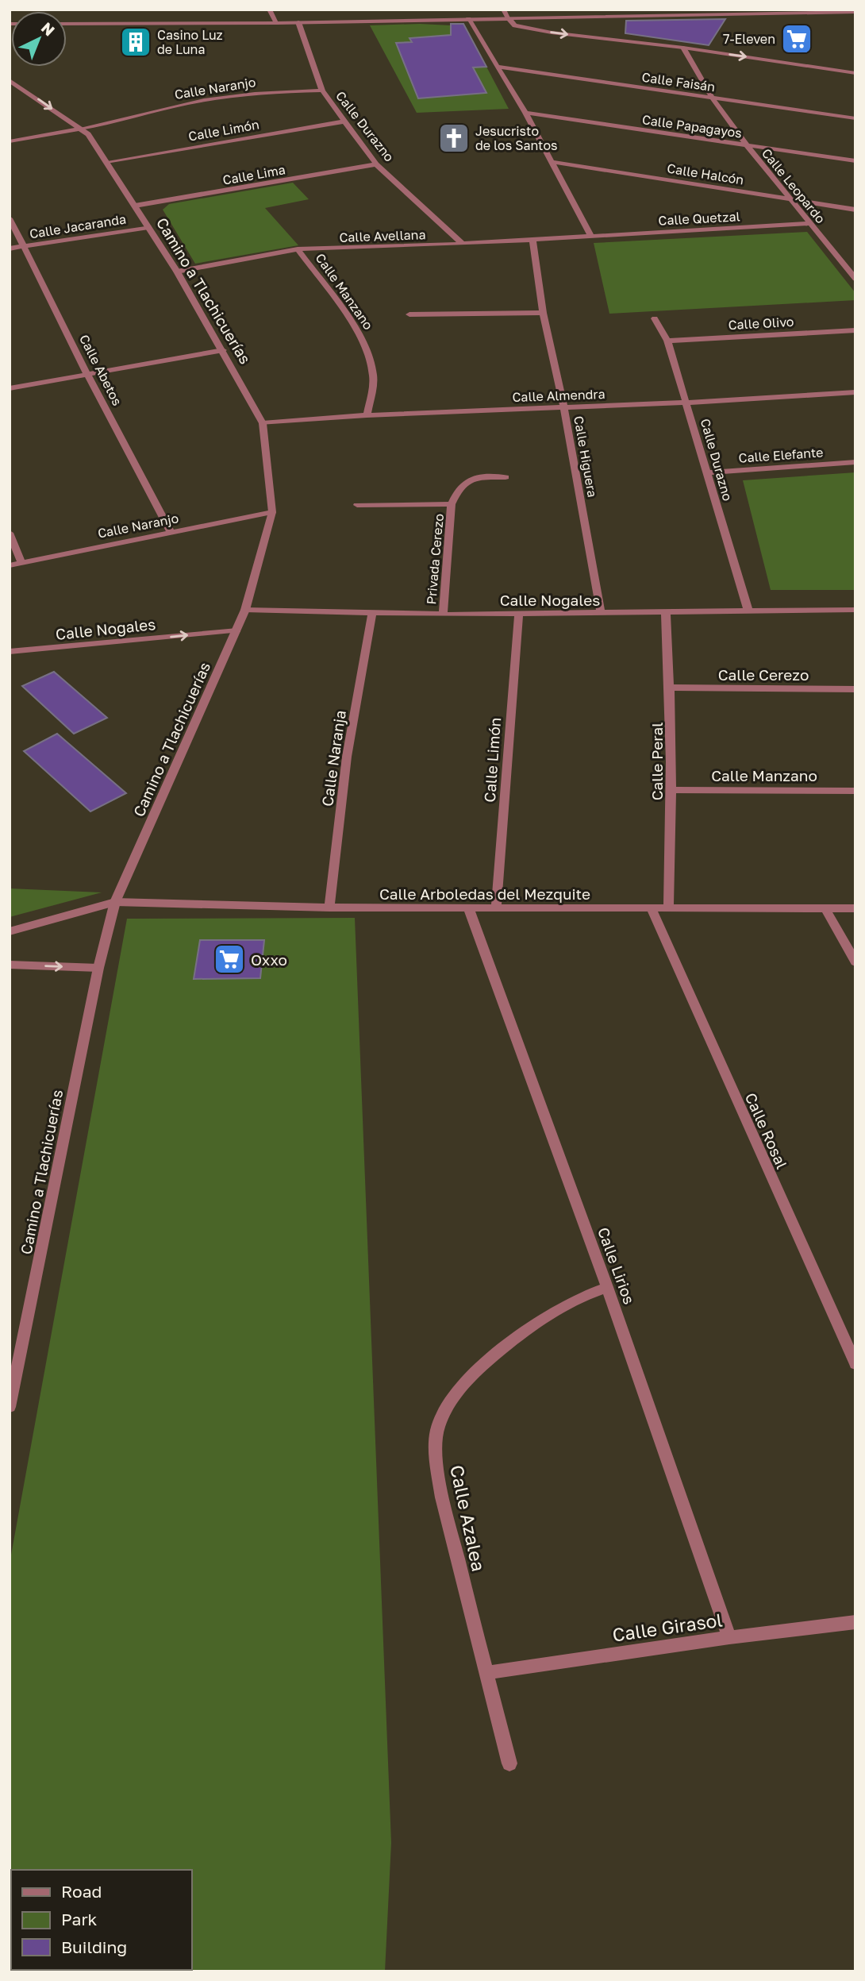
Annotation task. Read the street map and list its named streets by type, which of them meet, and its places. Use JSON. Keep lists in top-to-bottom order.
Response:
{
  "streets": {
    "street": [
      "Calle Faisán",
      "Calle Naranjo",
      "Calle Durazno",
      "Calle Papagayos",
      "Calle Limón",
      "Calle Halcón",
      "Calle Lima",
      "Calle Leopardo",
      "Calle Quetzal",
      "Calle Jacaranda",
      "Calle Avellana",
      "Camino a Tlachicuerías",
      "Calle Manzano",
      "Calle Olivo",
      "Calle Abetos",
      "Calle Almendra",
      "Calle Elefante",
      "Calle Higuera",
      "Privada Cerezo",
      "Calle Nogales",
      "Calle Cerezo",
      "Calle Naranja",
      "Calle Peral",
      "Calle Arboledas del Mezquite",
      "Calle Rosal",
      "Calle Lirios",
      "Calle Azalea",
      "Calle Girasol"
    ]
  },
  "crossings": [
    ["Calle Faisán", "Calle Leopardo"],
    ["Calle Naranjo", "Calle Durazno"],
    ["Calle Naranjo", "Camino a Tlachicuerías"],
    ["Calle Naranjo", "Calle Abetos"],
    ["Calle Durazno", "Calle Limón"],
    ["Calle Durazno", "Calle Lima"],
    ["Calle Durazno", "Calle Avellana"],
    ["Calle Durazno", "Calle Olivo"],
    ["Calle Durazno", "Calle Almendra"],
    ["Calle Durazno", "Calle Elefante"],
    ["Calle Durazno", "Calle Nogales"],
    ["Calle Papagayos", "Calle Leopardo"],
    ["Calle Limón", "Camino a Tlachicuerías"],
    ["Calle Limón", "Calle Nogales"],
    ["Calle Limón", "Calle Arboledas del Mezquite"],
    ["Calle Halcón", "Calle Leopardo"],
    ["Calle Lima", "Camino a Tlachicuerías"],
    ["Calle Leopardo", "Calle Quetzal"],
    ["Calle Quetzal", "Calle Avellana"],
    ["Calle Jacaranda", "Camino a Tlachicuerías"],
    ["Calle Jacaranda", "Calle Abetos"],
    ["Calle Avellana", "Camino a Tlachicuerías"],
    ["Calle Avellana", "Calle Manzano"],
    ["Calle Avellana", "Calle Higuera"],
    ["Camino a Tlachicuerías", "Calle Almendra"],
    ["Camino a Tlachicuerías", "Calle Nogales"],
    ["Camino a Tlachicuerías", "Calle Arboledas del Mezquite"],
    ["Calle Manzano", "Calle Almendra"],
    ["Calle Manzano", "Calle Peral"],
    ["Calle Almendra", "Calle Higuera"],
    ["Calle Higuera", "Calle Nogales"],
    ["Privada Cerezo", "Calle Nogales"],
    ["Calle Nogales", "Calle Naranja"],
    ["Calle Nogales", "Calle Peral"],
    ["Calle Cerezo", "Calle Peral"],
    ["Calle Naranja", "Calle Arboledas del Mezquite"],
    ["Calle Peral", "Calle Arboledas del Mezquite"],
    ["Calle Arboledas del Mezquite", "Calle Rosal"],
    ["Calle Arboledas del Mezquite", "Calle Lirios"],
    ["Calle Lirios", "Calle Azalea"],
    ["Calle Lirios", "Calle Girasol"],
    ["Calle Azalea", "Calle Girasol"]
  ],
  "places": {
    "supermarket": ["7-Eleven", "Oxxo"],
    "building": ["Casino Luz de Luna"],
    "church": ["Jesucristo de los Santos"]
  },
  "legend": ["Road", "Park", "Building"],
  "north": "top right"
}
